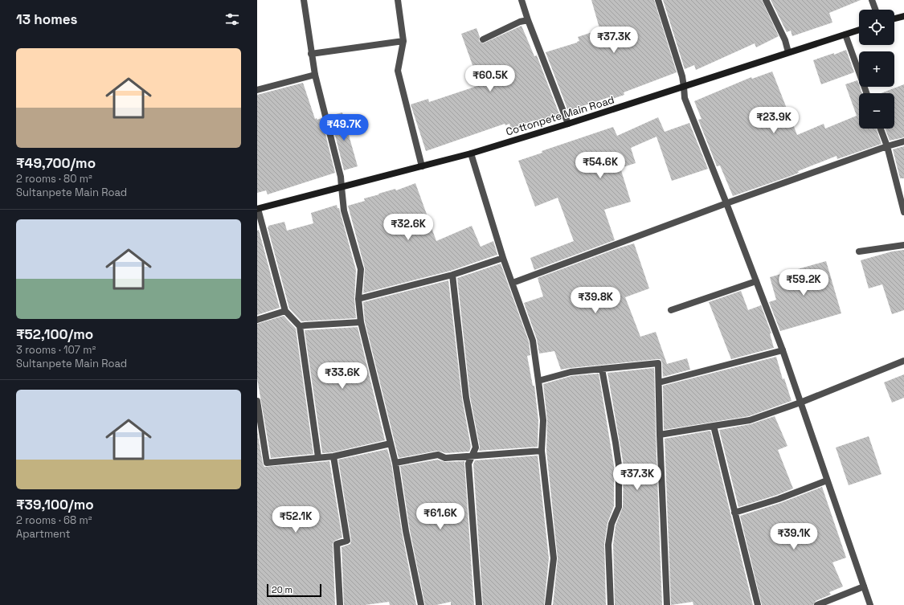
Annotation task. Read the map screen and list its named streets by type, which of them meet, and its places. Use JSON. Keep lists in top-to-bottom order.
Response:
{
  "streets": {
    "main road": ["Cottonpete Main Road"]
  },
  "scale_bar": "20 m",
  "page": {
    "heading": "13 homes",
    "map_buttons": ["+", "−"],
    "price": [
      "₹37.3K",
      "₹60.5K",
      "₹23.9K",
      "₹49.7K",
      "₹54.6K",
      "₹32.6K",
      "₹59.2K",
      "₹39.8K",
      "₹33.6K",
      "₹37.3K",
      "₹61.6K",
      "₹52.1K",
      "₹39.1K"
    ],
    "list": [
      {
        "name": "₹49,700/mo",
        "note": "2 rooms · 80 m² · Sultanpete Main Road"
      },
      {
        "name": "₹52,100/mo",
        "note": "3 rooms · 107 m² · Sultanpete Main Road"
      },
      {
        "name": "₹39,100/mo",
        "note": "2 rooms · 68 m² · Apartment"
      }
    ],
    "scale": "20 m"
  }
}
